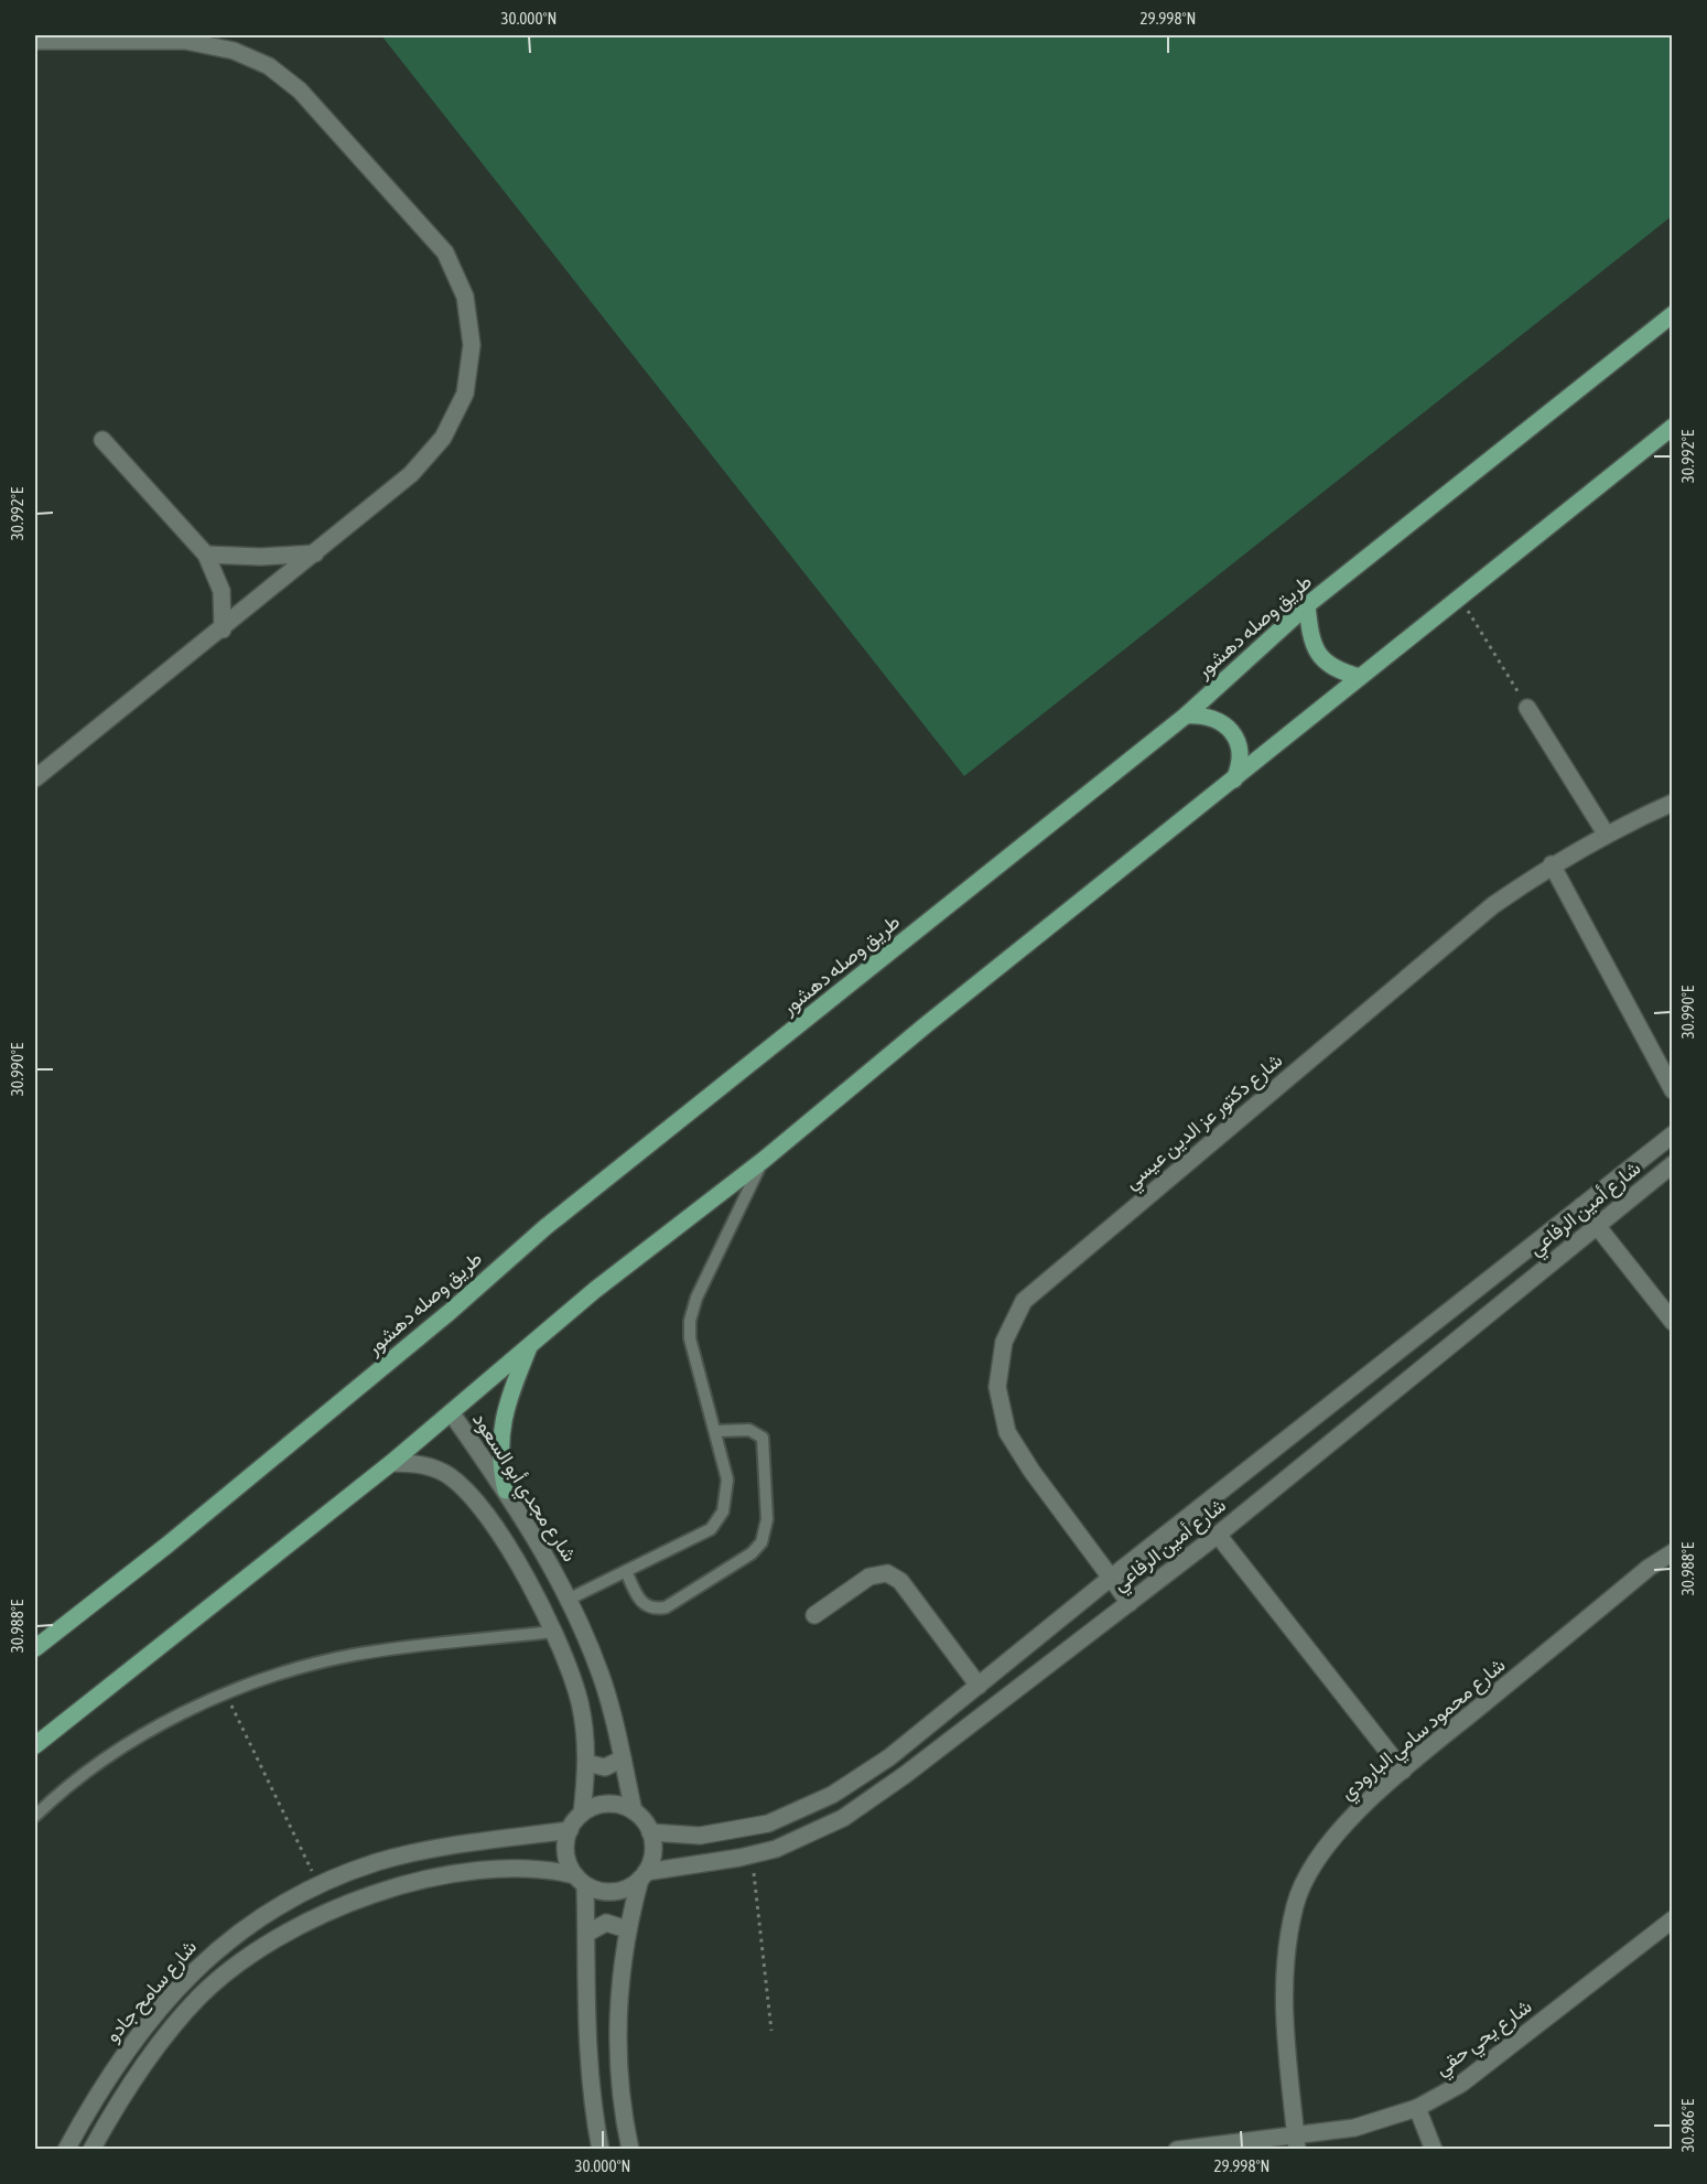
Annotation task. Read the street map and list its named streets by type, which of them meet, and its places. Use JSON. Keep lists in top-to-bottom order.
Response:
{
  "streets": {
    "main road": ["طريق وصله دهشور"],
    "street": [
      "شارع دكتور عز الدين عيسي",
      "شارع أمين الرفاعي",
      "شارع مجدي أبو السعود",
      "شارع محمود سامي البارودي",
      "شارع سامح جادو",
      "شارع يحي حقي"
    ]
  },
  "crossings": [
    ["شارع دكتور عز الدين عيسي", "شارع أمين الرفاعي"],
    ["شارع أمين الرفاعي", "شارع مجدي أبو السعود"],
    ["شارع أمين الرفاعي", "شارع سامح جادو"],
    ["شارع مجدي أبو السعود", "شارع سامح جادو"],
    ["شارع محمود سامي البارودي", "شارع يحي حقي"]
  ],
  "coordinates": [
    "30.000°N",
    "29.998°N",
    "30.992°E",
    "30.990°E",
    "30.988°E",
    "30.986°E"
  ]
}
